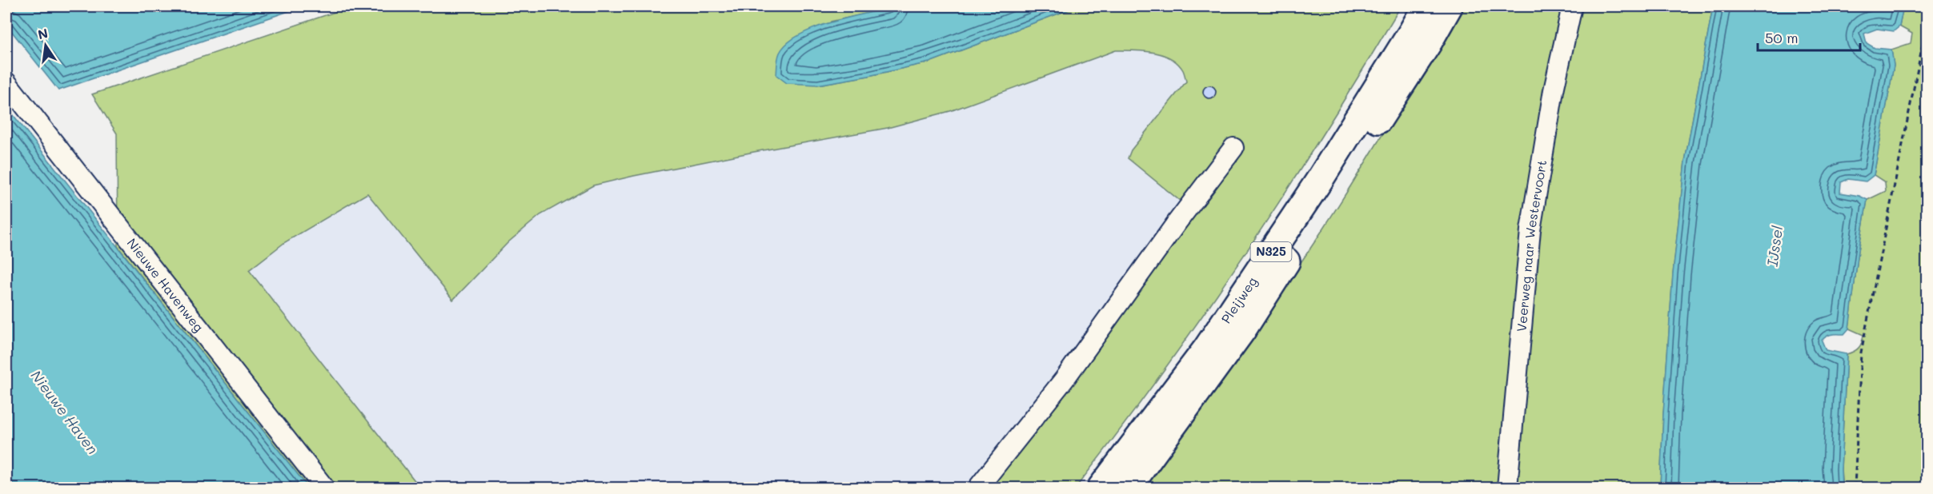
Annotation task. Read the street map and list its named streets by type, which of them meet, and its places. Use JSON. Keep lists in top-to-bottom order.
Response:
{
  "streets": {
    "highway": ["N325", "Pleijweg"],
    "street": ["Veerweg naar Westervoort", "Nieuwe Havenweg"]
  },
  "water": ["IJssel", "Nieuwe Haven"],
  "scale_bar": "50 m",
  "north": "top"
}
